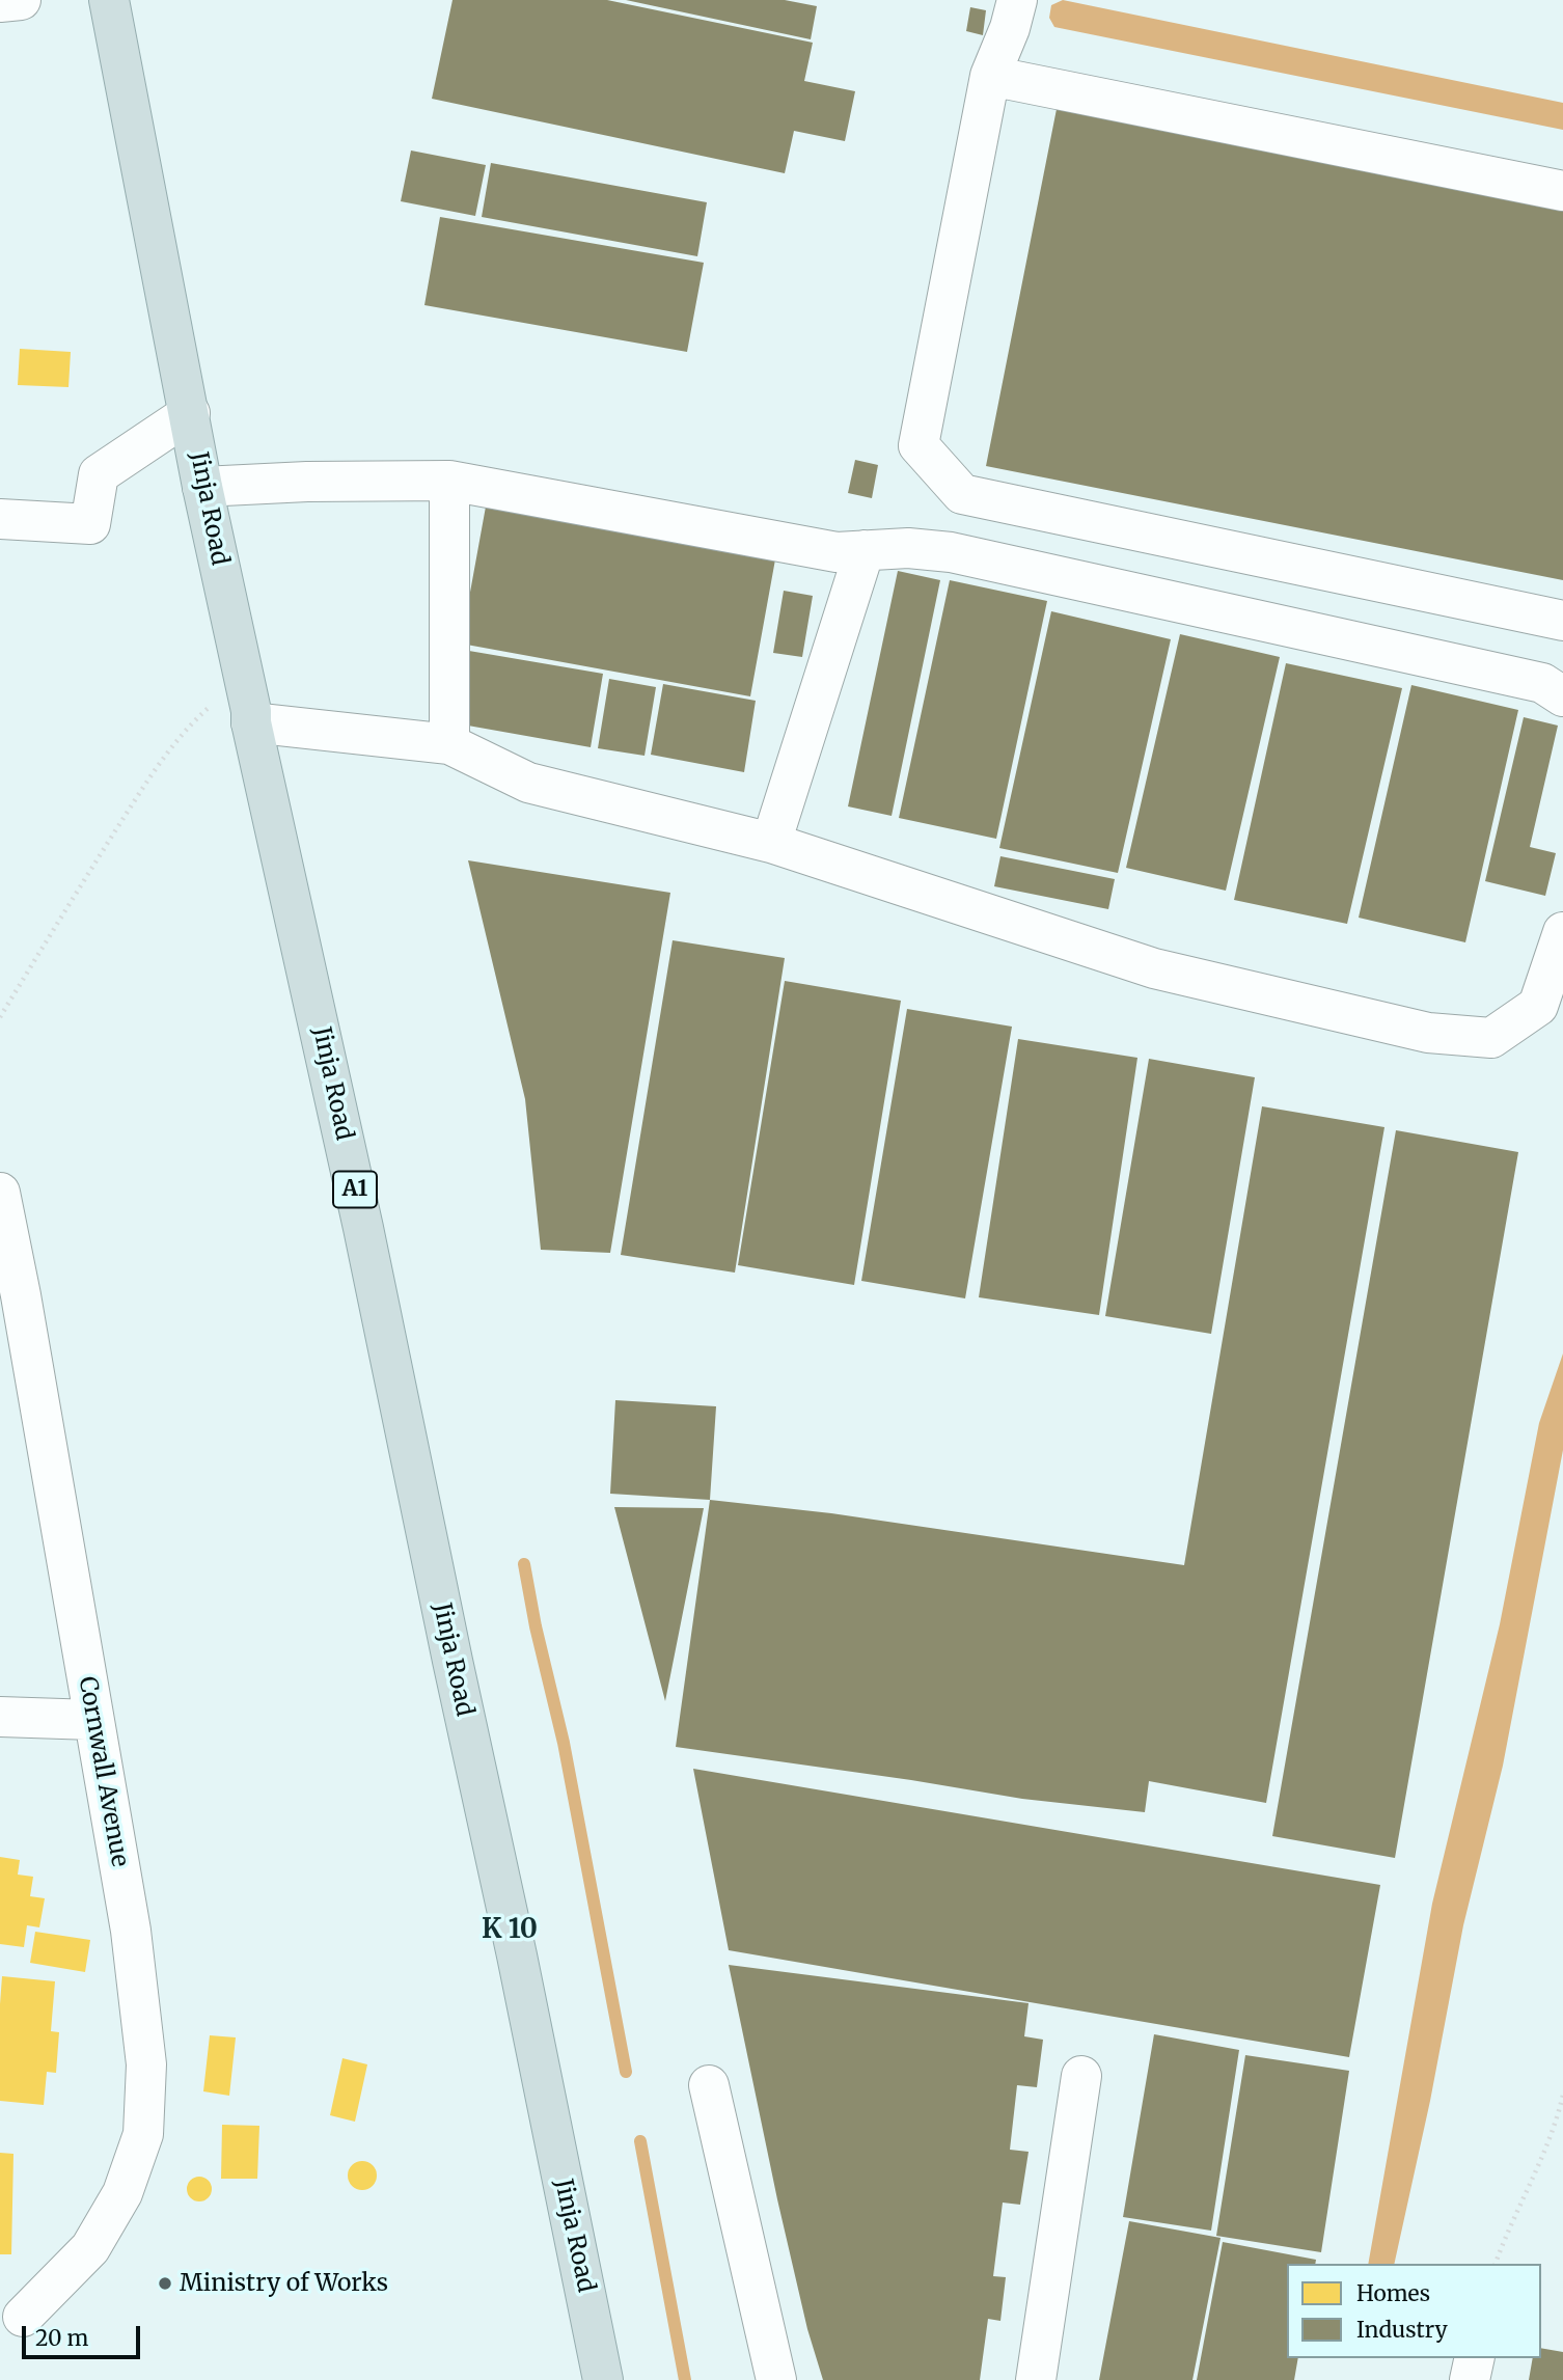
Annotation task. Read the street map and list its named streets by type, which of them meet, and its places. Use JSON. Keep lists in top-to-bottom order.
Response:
{
  "streets": {
    "highway": ["Jinja Road", "A1"],
    "street": ["Cornwall Avenue"]
  },
  "districts": ["K 10"],
  "places": ["Ministry of Works"],
  "legend": ["Homes", "Industry"],
  "scale_bar": "20 m"
}
